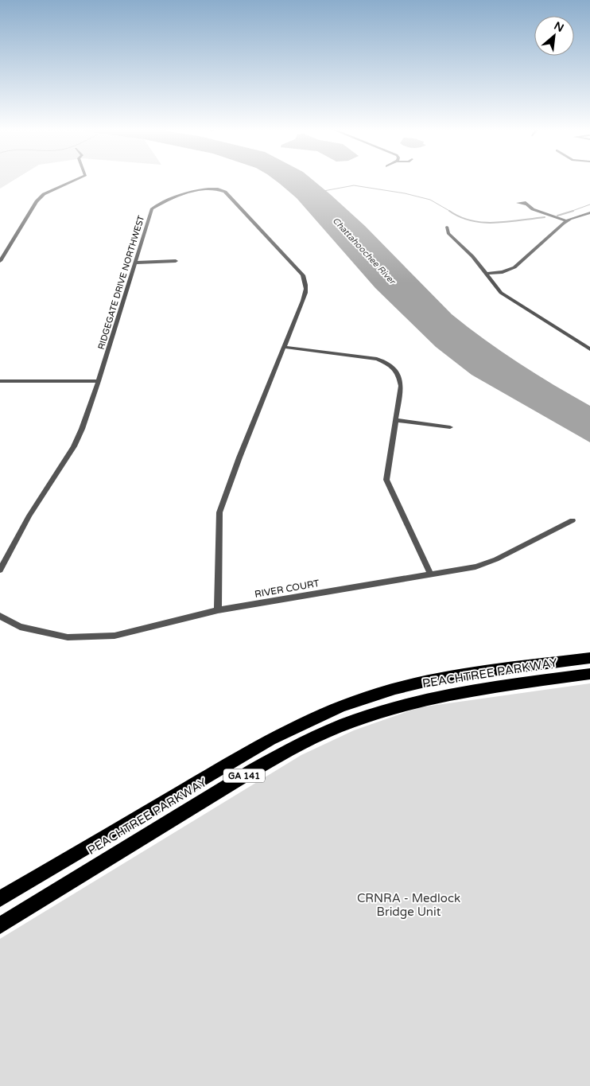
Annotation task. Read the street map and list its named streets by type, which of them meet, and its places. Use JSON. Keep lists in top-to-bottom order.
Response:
{
  "streets": {
    "highway": ["PEACHTREE PARKWAY", "GA 141"],
    "street": ["RIDGEGATE DRIVE NORTHWEST", "RIVER COURT"]
  },
  "crossings": [
    ["RIDGEGATE DRIVE NORTHWEST", "RIVER COURT"]
  ],
  "water": ["Chattahoochee River"],
  "parks": ["CRNRA - Medlock Bridge Unit"],
  "north": "top right"
}
